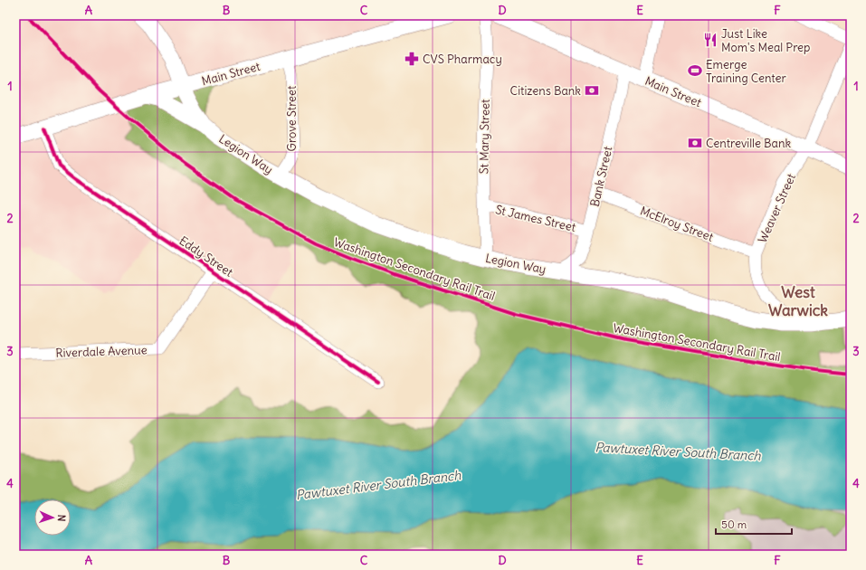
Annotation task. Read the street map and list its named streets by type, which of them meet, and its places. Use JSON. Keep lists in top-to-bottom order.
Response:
{
  "streets": {
    "main road": ["Main Street", "Legion Way"],
    "street": [
      "Grove Street",
      "St Mary Street",
      "Bank Street",
      "Weaver Street",
      "St James Street",
      "McElroy Street",
      "Eddy Street",
      "Riverdale Avenue"
    ],
    "cycle path": ["Washington Secondary Rail Trail"]
  },
  "crossings": [
    ["Main Street", "Grove Street"],
    ["Main Street", "Legion Way"],
    ["Main Street", "Bank Street"],
    ["Main Street", "Weaver Street"],
    ["Main Street", "Eddy Street"],
    ["Grove Street", "Legion Way"],
    ["St Mary Street", "Legion Way"],
    ["St Mary Street", "St James Street"],
    ["Legion Way", "Bank Street"],
    ["Legion Way", "Weaver Street"],
    ["Bank Street", "St James Street"],
    ["Bank Street", "McElroy Street"],
    ["Weaver Street", "McElroy Street"],
    ["Eddy Street", "Riverdale Avenue"]
  ],
  "districts": ["West Warwick"],
  "water": ["Pawtuxet River South Branch"],
  "places": {
    "restaurant": ["Just Like Mom's Meal Prep"],
    "pharmacy": ["CVS Pharmacy"],
    "sports": ["Emerge Training Center"],
    "bank": ["Citizens Bank", "Centreville Bank"]
  },
  "scale_bar": "50 m",
  "north": "right",
  "grid": {
    "columns": [
      "A",
      "B",
      "C",
      "D",
      "E",
      "F"
    ],
    "rows": [
      "1",
      "2",
      "3",
      "4"
    ]
  }
}
